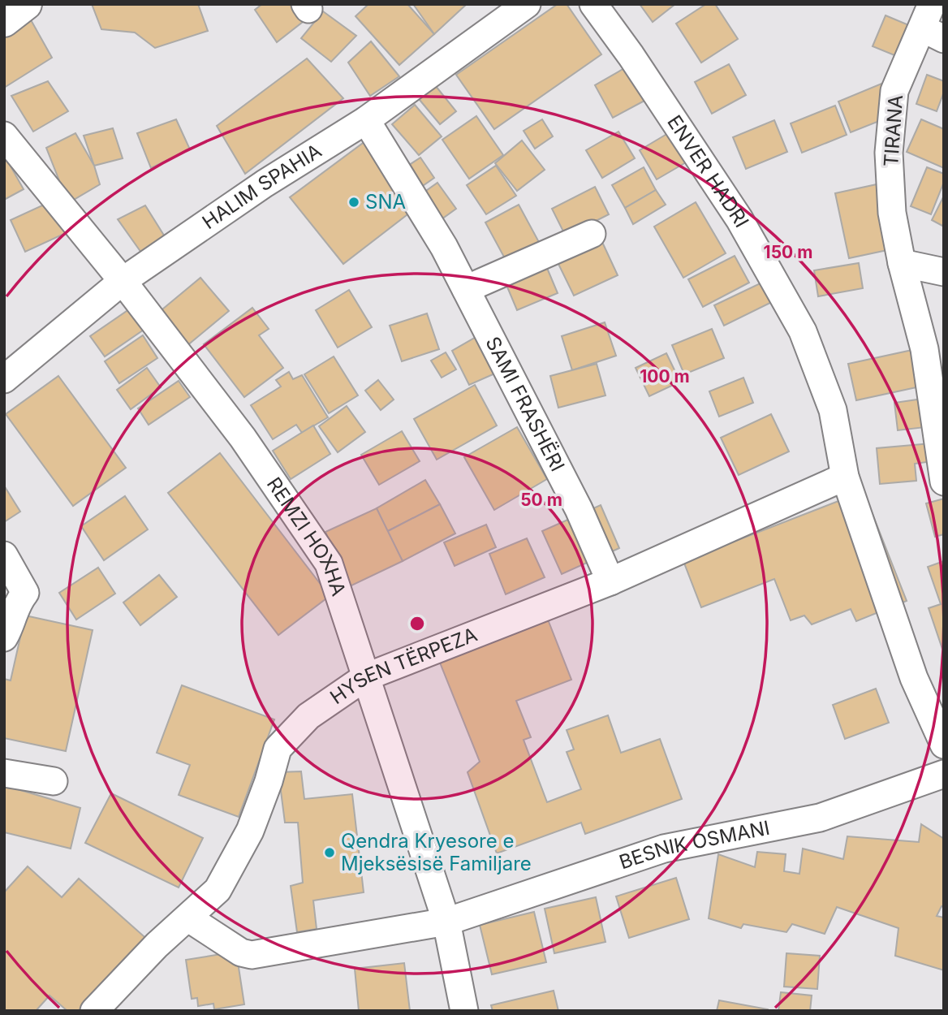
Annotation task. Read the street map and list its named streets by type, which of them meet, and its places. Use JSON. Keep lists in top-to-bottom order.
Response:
{
  "streets": {
    "street": [
      "TIRANA",
      "ENVER HADRI",
      "HALIM SPAHIA",
      "SAMI FRASHËRI",
      "REMZI HOXHA",
      "HYSEN TËRPEZA",
      "BESNIK OSMANI"
    ]
  },
  "crossings": [
    ["ENVER HADRI", "HYSEN TËRPEZA"],
    ["HALIM SPAHIA", "SAMI FRASHËRI"],
    ["HALIM SPAHIA", "REMZI HOXHA"],
    ["SAMI FRASHËRI", "HYSEN TËRPEZA"],
    ["REMZI HOXHA", "HYSEN TËRPEZA"],
    ["REMZI HOXHA", "BESNIK OSMANI"],
    ["HYSEN TËRPEZA", "BESNIK OSMANI"]
  ],
  "places": ["SNA", "Qendra Kryesore e Mjeksësisë Familjare"],
  "rings": ["150 m", "100 m", "50 m"]
}
